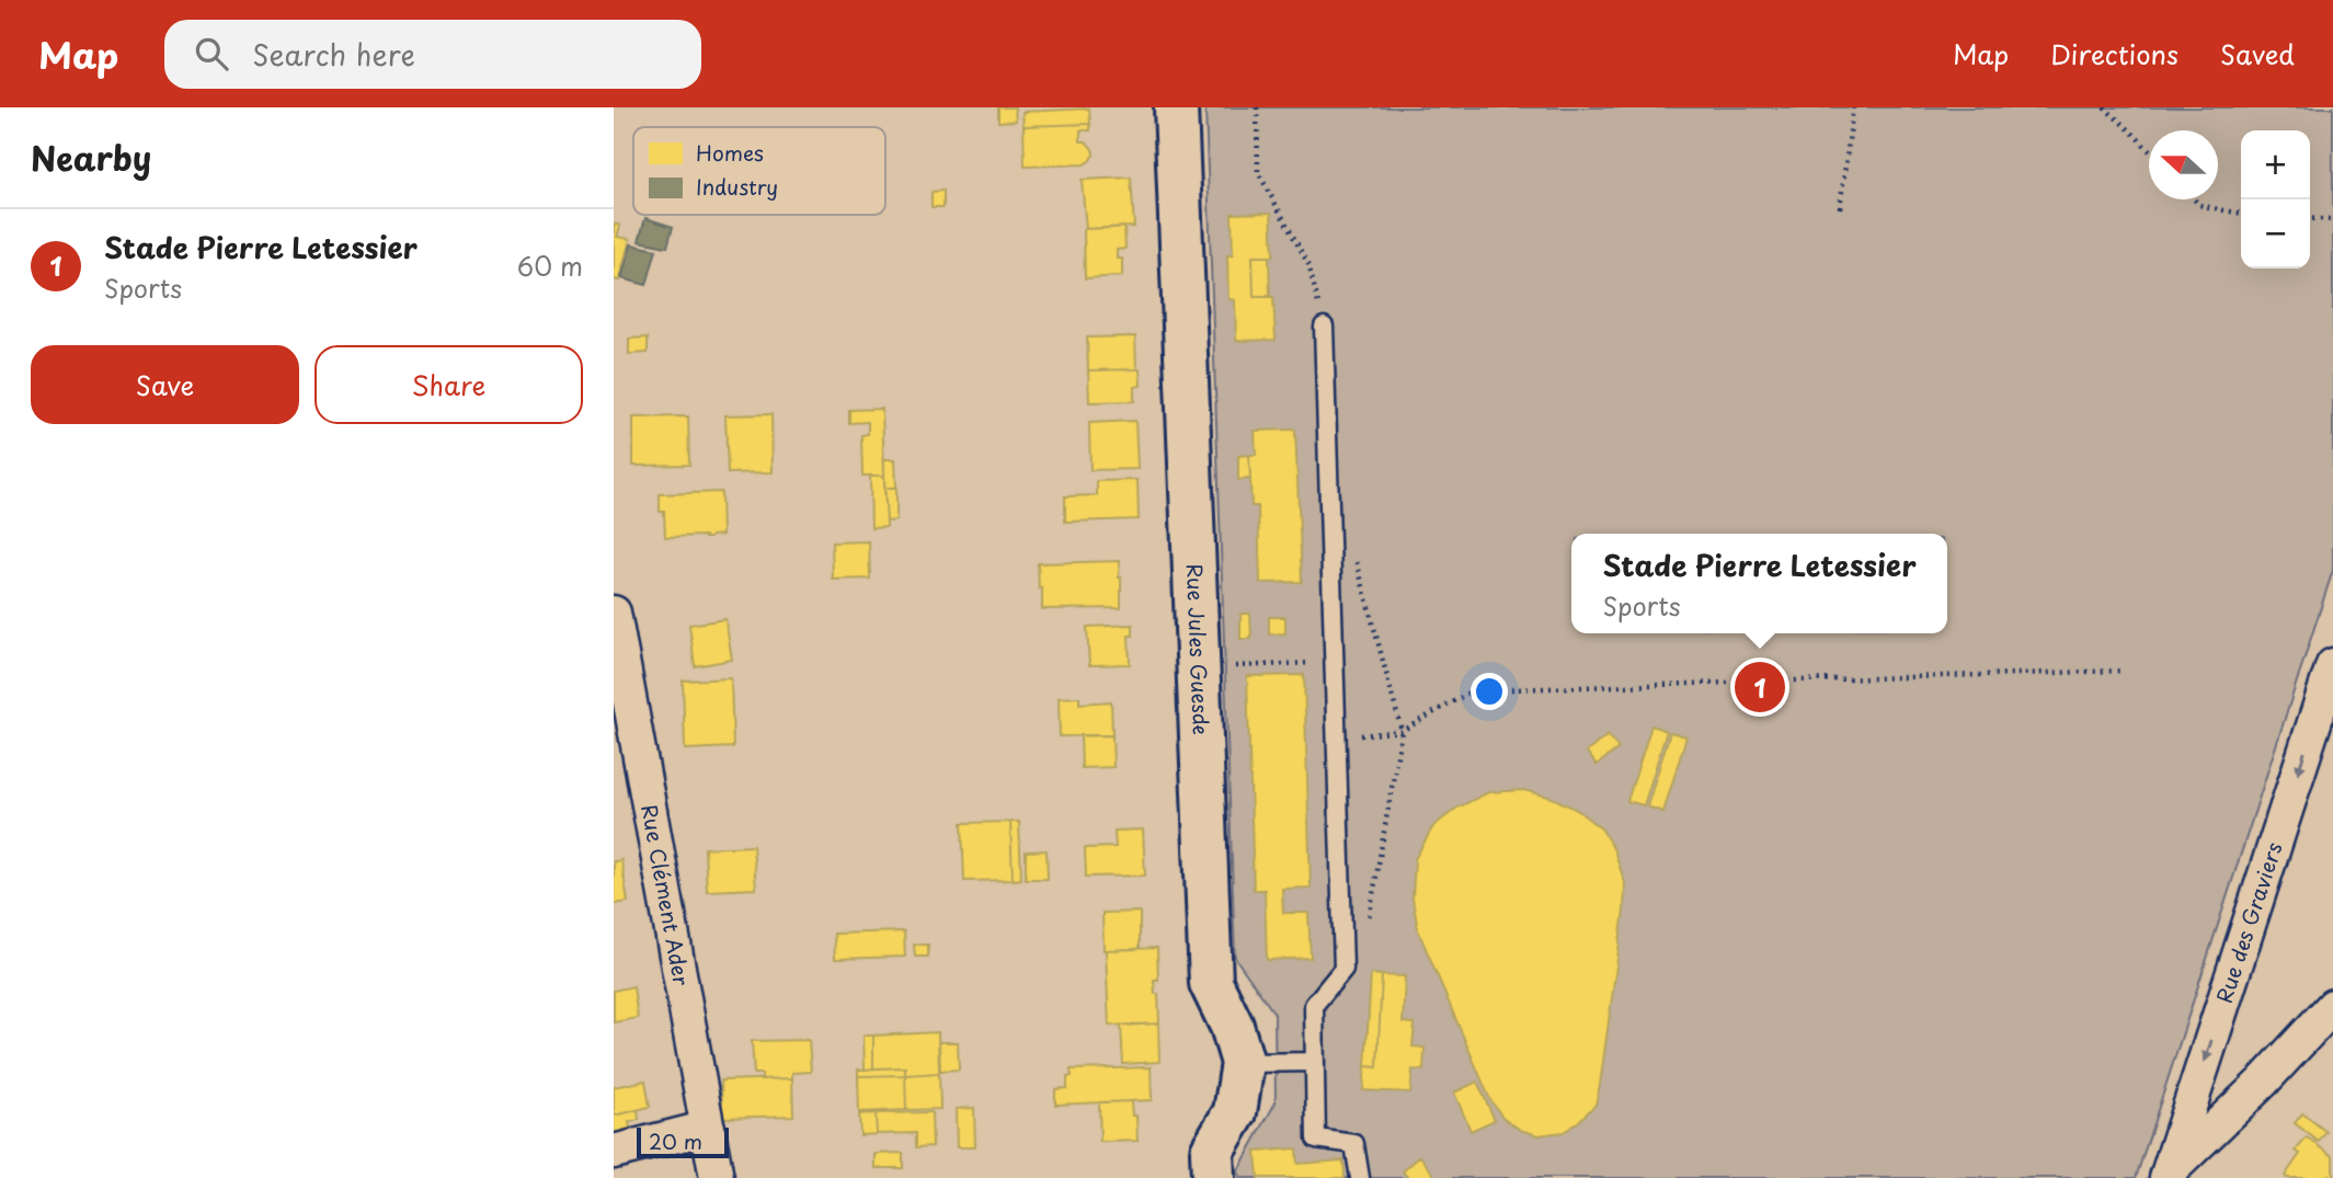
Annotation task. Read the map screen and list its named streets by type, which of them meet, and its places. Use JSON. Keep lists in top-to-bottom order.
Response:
{
  "streets": {
    "street": ["Rue Jules Guesde", "Rue Clément Ader", "Rue des Graviers"]
  },
  "one_way": ["Rue des Graviers"],
  "legend": ["Homes", "Industry"],
  "scale_bar": "20 m",
  "north": "left",
  "page": {
    "header": "Map",
    "search": "Search here",
    "nav": ["Map", "Directions", "Saved"],
    "heading": "Nearby",
    "map_buttons": ["+", "−"],
    "list": [
      {
        "mark": "1",
        "name": "Stade Pierre Letessier",
        "note": "Sports",
        "value": "60 m"
      }
    ],
    "buttons": ["Save", "Share"],
    "popup": ["Stade Pierre Letessier", "Sports"],
    "pins": "1",
    "scale": "20 m"
  }
}
